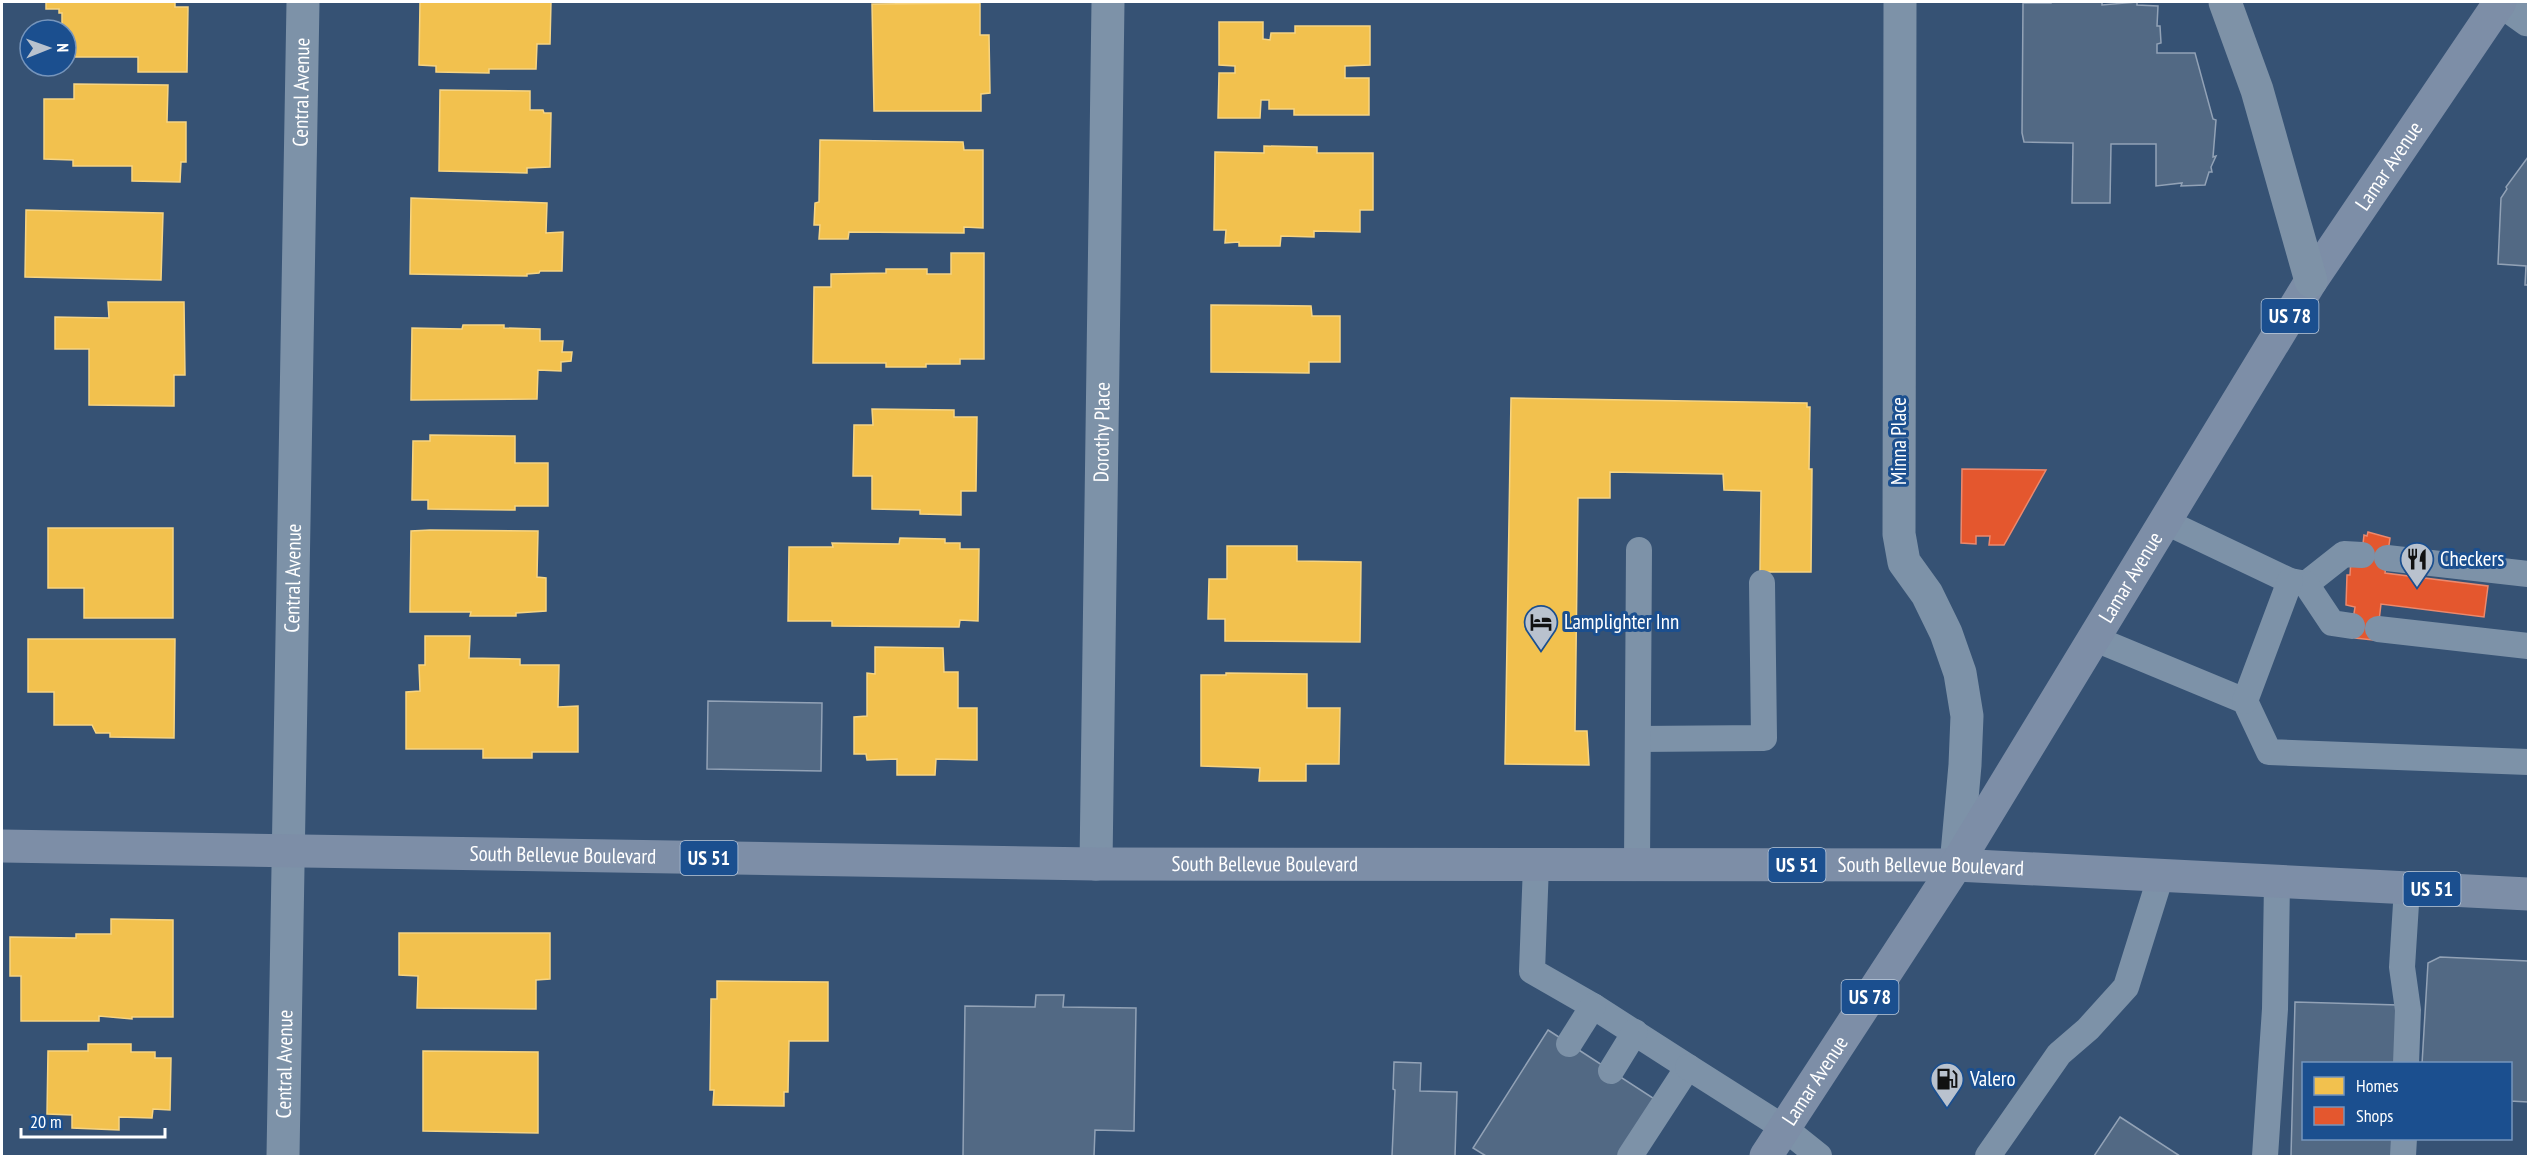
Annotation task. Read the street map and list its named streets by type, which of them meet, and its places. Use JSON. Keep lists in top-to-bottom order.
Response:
{
  "streets": {
    "main road": [
      "Lamar Avenue",
      "US 78",
      "South Bellevue Boulevard",
      "US 51"
    ],
    "street": ["Central Avenue", "Dorothy Place", "Minna Place"]
  },
  "crossings": [
    ["Central Avenue", "South Bellevue Boulevard"],
    ["Lamar Avenue", "Minna Place"],
    ["Lamar Avenue", "South Bellevue Boulevard"],
    ["Dorothy Place", "South Bellevue Boulevard"],
    ["Minna Place", "South Bellevue Boulevard"]
  ],
  "places": {
    "restaurant": ["Checkers"],
    "hotel": ["Lamplighter Inn"],
    "fuel station": ["Valero"]
  },
  "legend": ["Homes", "Shops"],
  "scale_bar": "20 m",
  "north": "right"
}
